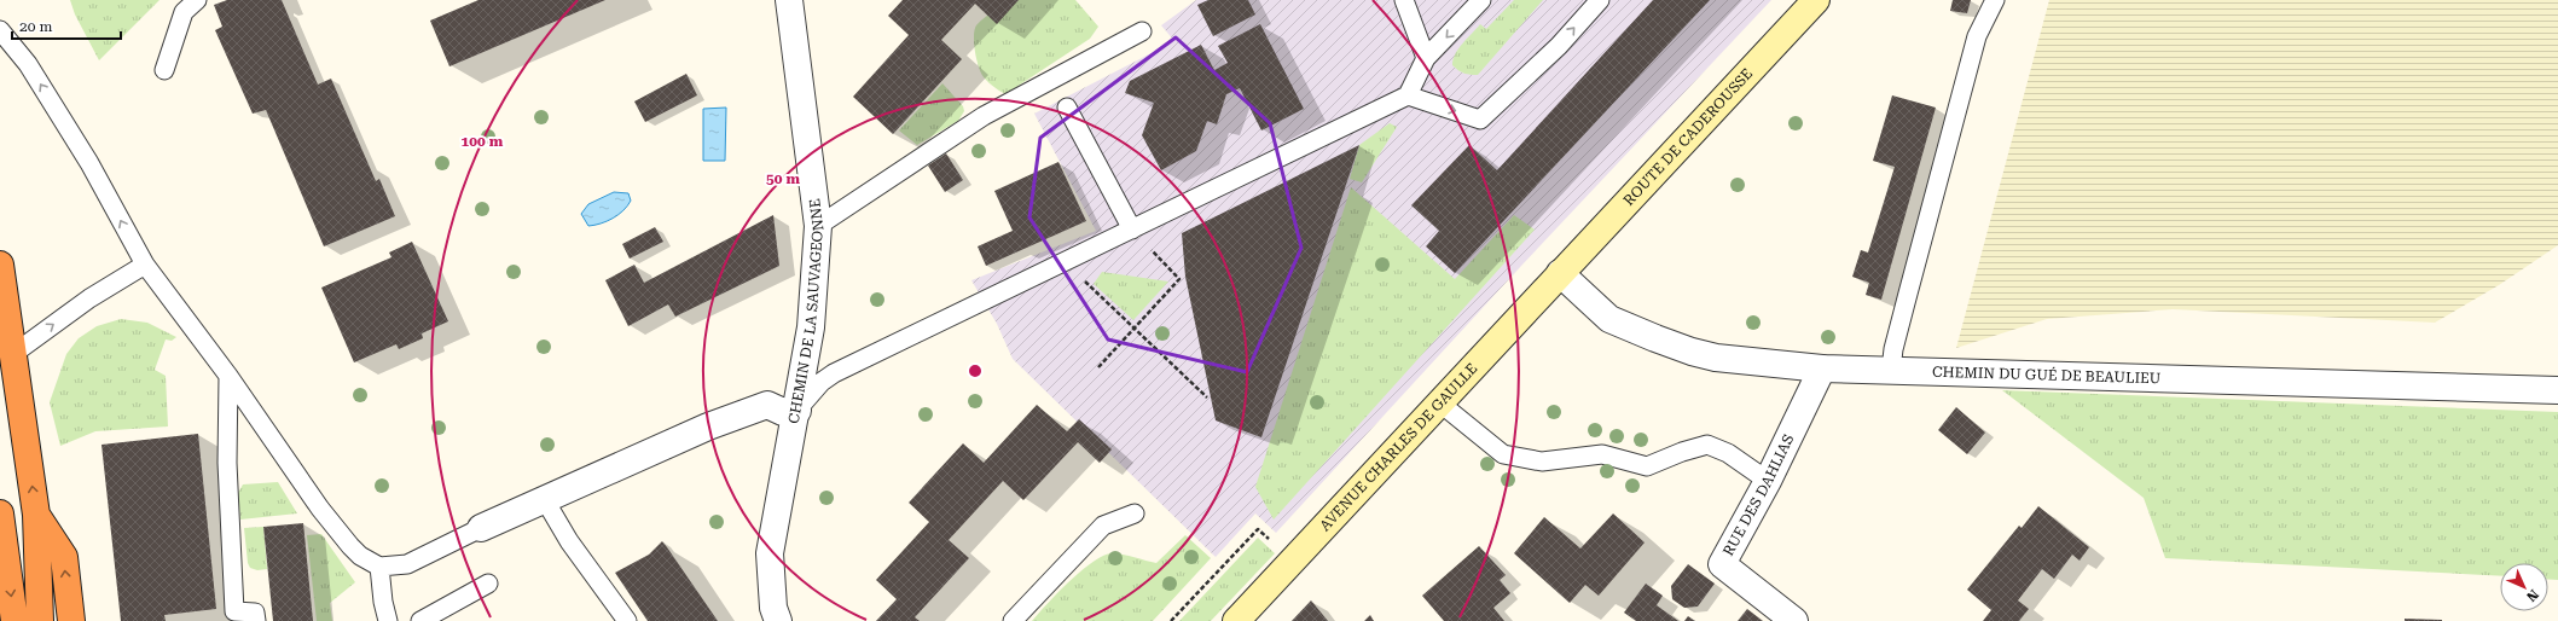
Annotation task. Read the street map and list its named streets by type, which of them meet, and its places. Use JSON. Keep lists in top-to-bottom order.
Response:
{
  "streets": {
    "main road": ["ROUTE DE CADEROUSSE", "AVENUE CHARLES DE GAULLE"],
    "street": ["CHEMIN DE LA SAUVAGEONNE", "CHEMIN DU GUÉ DE BEAULIEU", "RUE DES DAHLIAS"]
  },
  "crossings": [
    ["ROUTE DE CADEROUSSE", "CHEMIN DU GUÉ DE BEAULIEU"],
    ["ROUTE DE CADEROUSSE", "AVENUE CHARLES DE GAULLE"],
    ["CHEMIN DU GUÉ DE BEAULIEU", "AVENUE CHARLES DE GAULLE"],
    ["CHEMIN DU GUÉ DE BEAULIEU", "RUE DES DAHLIAS"]
  ],
  "scale_bar": "20 m",
  "north": "bottom right",
  "rings": ["100 m", "50 m"]
}
